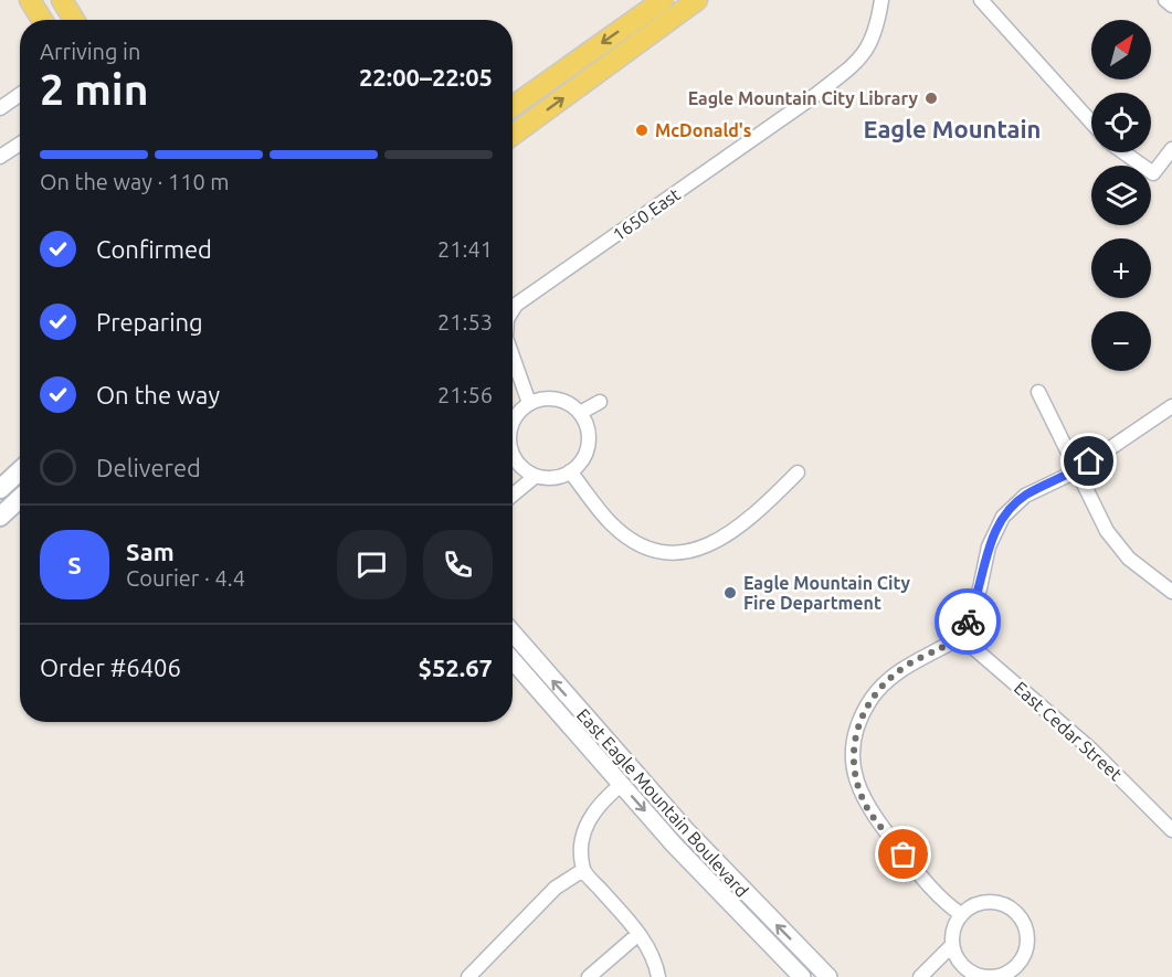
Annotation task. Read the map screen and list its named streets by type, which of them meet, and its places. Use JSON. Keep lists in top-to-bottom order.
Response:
{
  "streets": {
    "street": ["1650 East", "East Cedar Street", "East Eagle Mountain Boulevard"]
  },
  "districts": ["Eagle Mountain"],
  "places": ["Eagle Mountain City Library", "McDonald's", "Eagle Mountain City Fire Department"],
  "north": "top right",
  "page": {
    "map_buttons": ["+", "−"],
    "heading": ["2 min", "Arriving in", "22:00–22:05"],
    "panel": [
      "Sam",
      "Courier · 4.4",
      "Order #6406",
      "$52.67"
    ],
    "bar": "On the way · 110 m",
    "list": [
      ["Confirmed", "21:41"],
      ["Preparing", "21:53"],
      ["On the way", "21:56"],
      "Delivered"
    ],
    "round": "S"
  }
}
